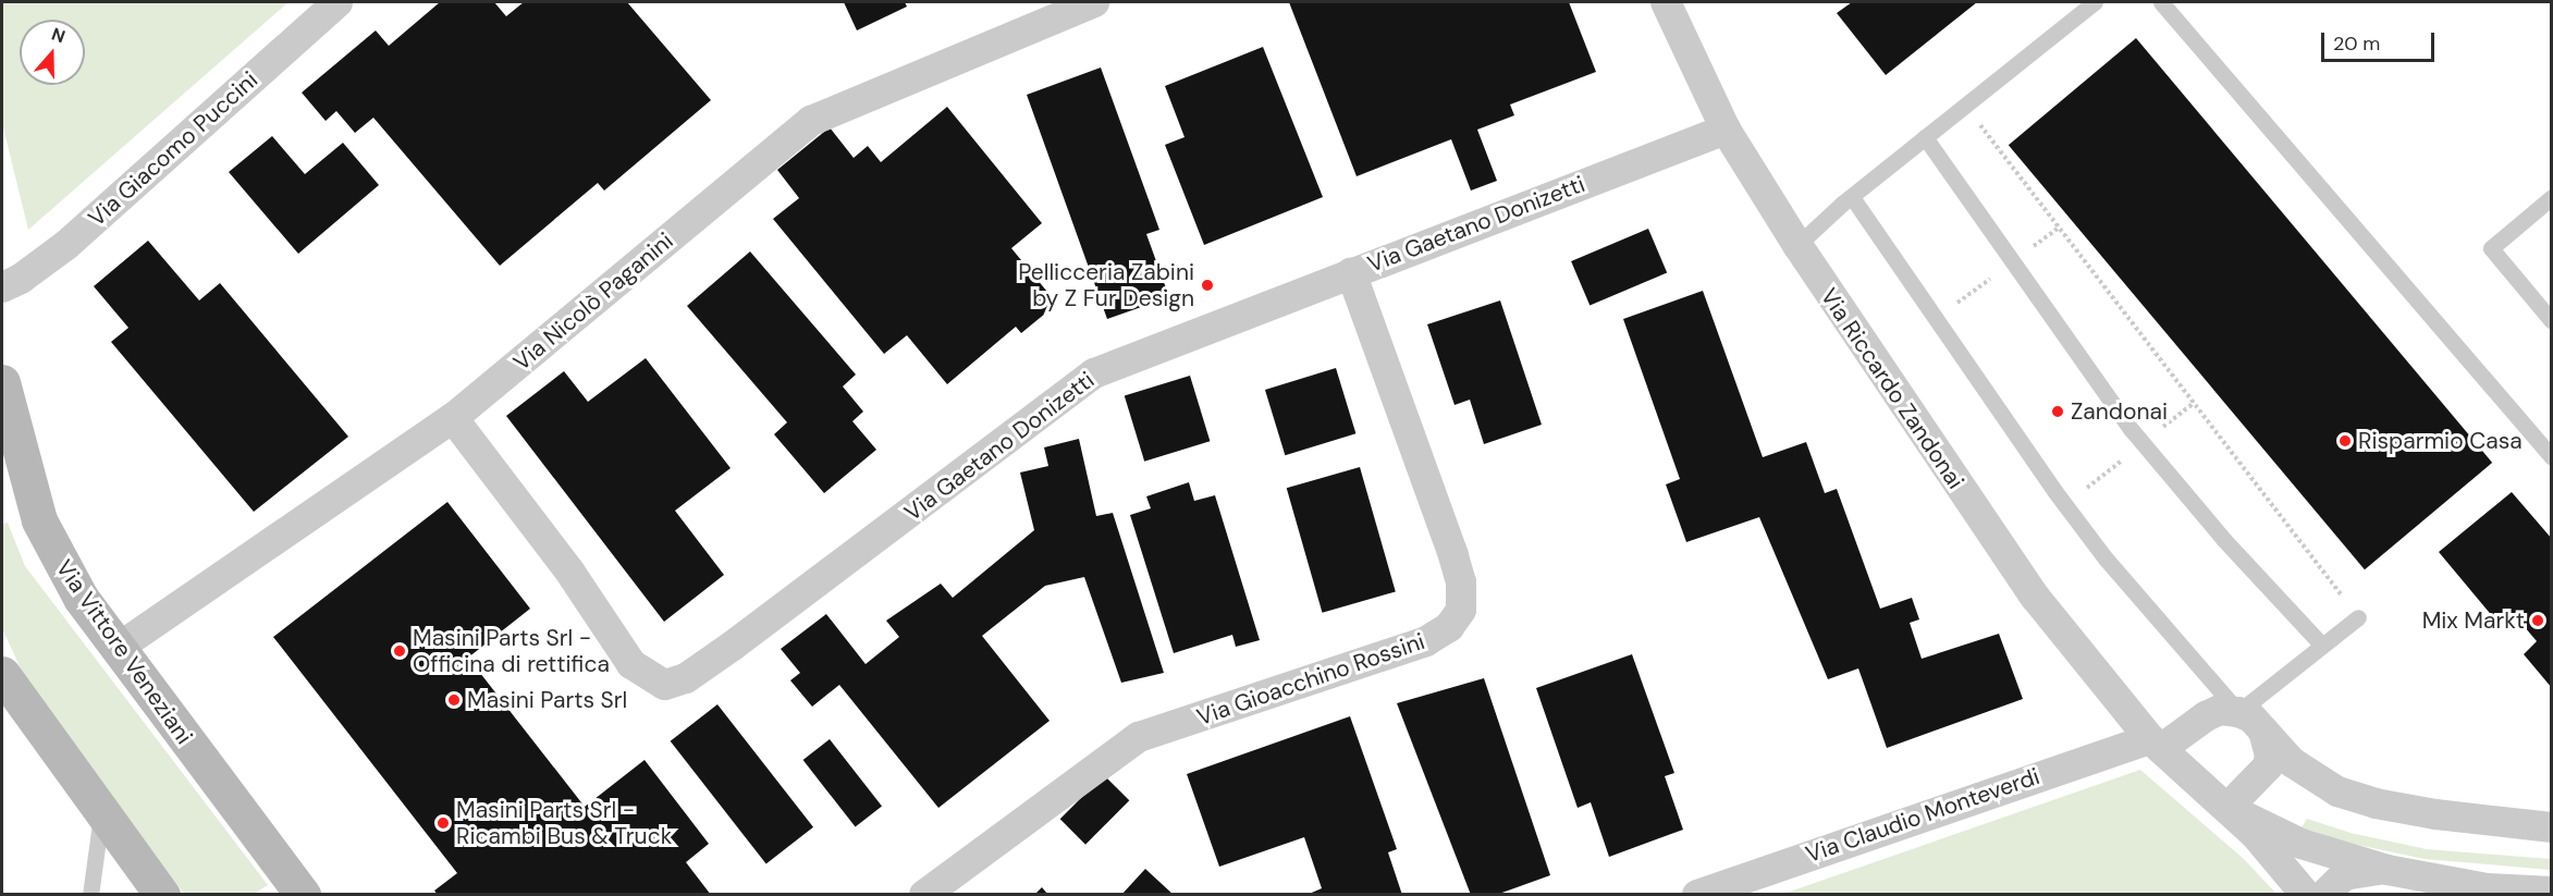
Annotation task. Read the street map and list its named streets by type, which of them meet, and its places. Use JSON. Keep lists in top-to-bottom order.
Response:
{
  "streets": {
    "main road": ["Via Vittore Veneziani"],
    "street": [
      "Via Giacomo Puccini",
      "Via Gaetano Donizetti",
      "Via Nicolò Paganini",
      "Via Riccardo Zandonai",
      "Via Gioacchino Rossini",
      "Via Claudio Monteverdi"
    ]
  },
  "crossings": [
    ["Via Gaetano Donizetti", "Via Nicolò Paganini"],
    ["Via Gaetano Donizetti", "Via Riccardo Zandonai"],
    ["Via Gaetano Donizetti", "Via Gioacchino Rossini"],
    ["Via Nicolò Paganini", "Via Vittore Veneziani"],
    ["Via Riccardo Zandonai", "Via Claudio Monteverdi"]
  ],
  "places": [
    "Pellicceria Zabini by Z Fur Design",
    "Zandonai",
    "Risparmio Casa",
    "Mix Markt",
    "Masini Parts Srl - Officina di rettifica",
    "Masini Parts Srl",
    "Masini Parts Srl - Ricambi Bus & Truck"
  ],
  "scale_bar": "20 m",
  "north": "top"
}
